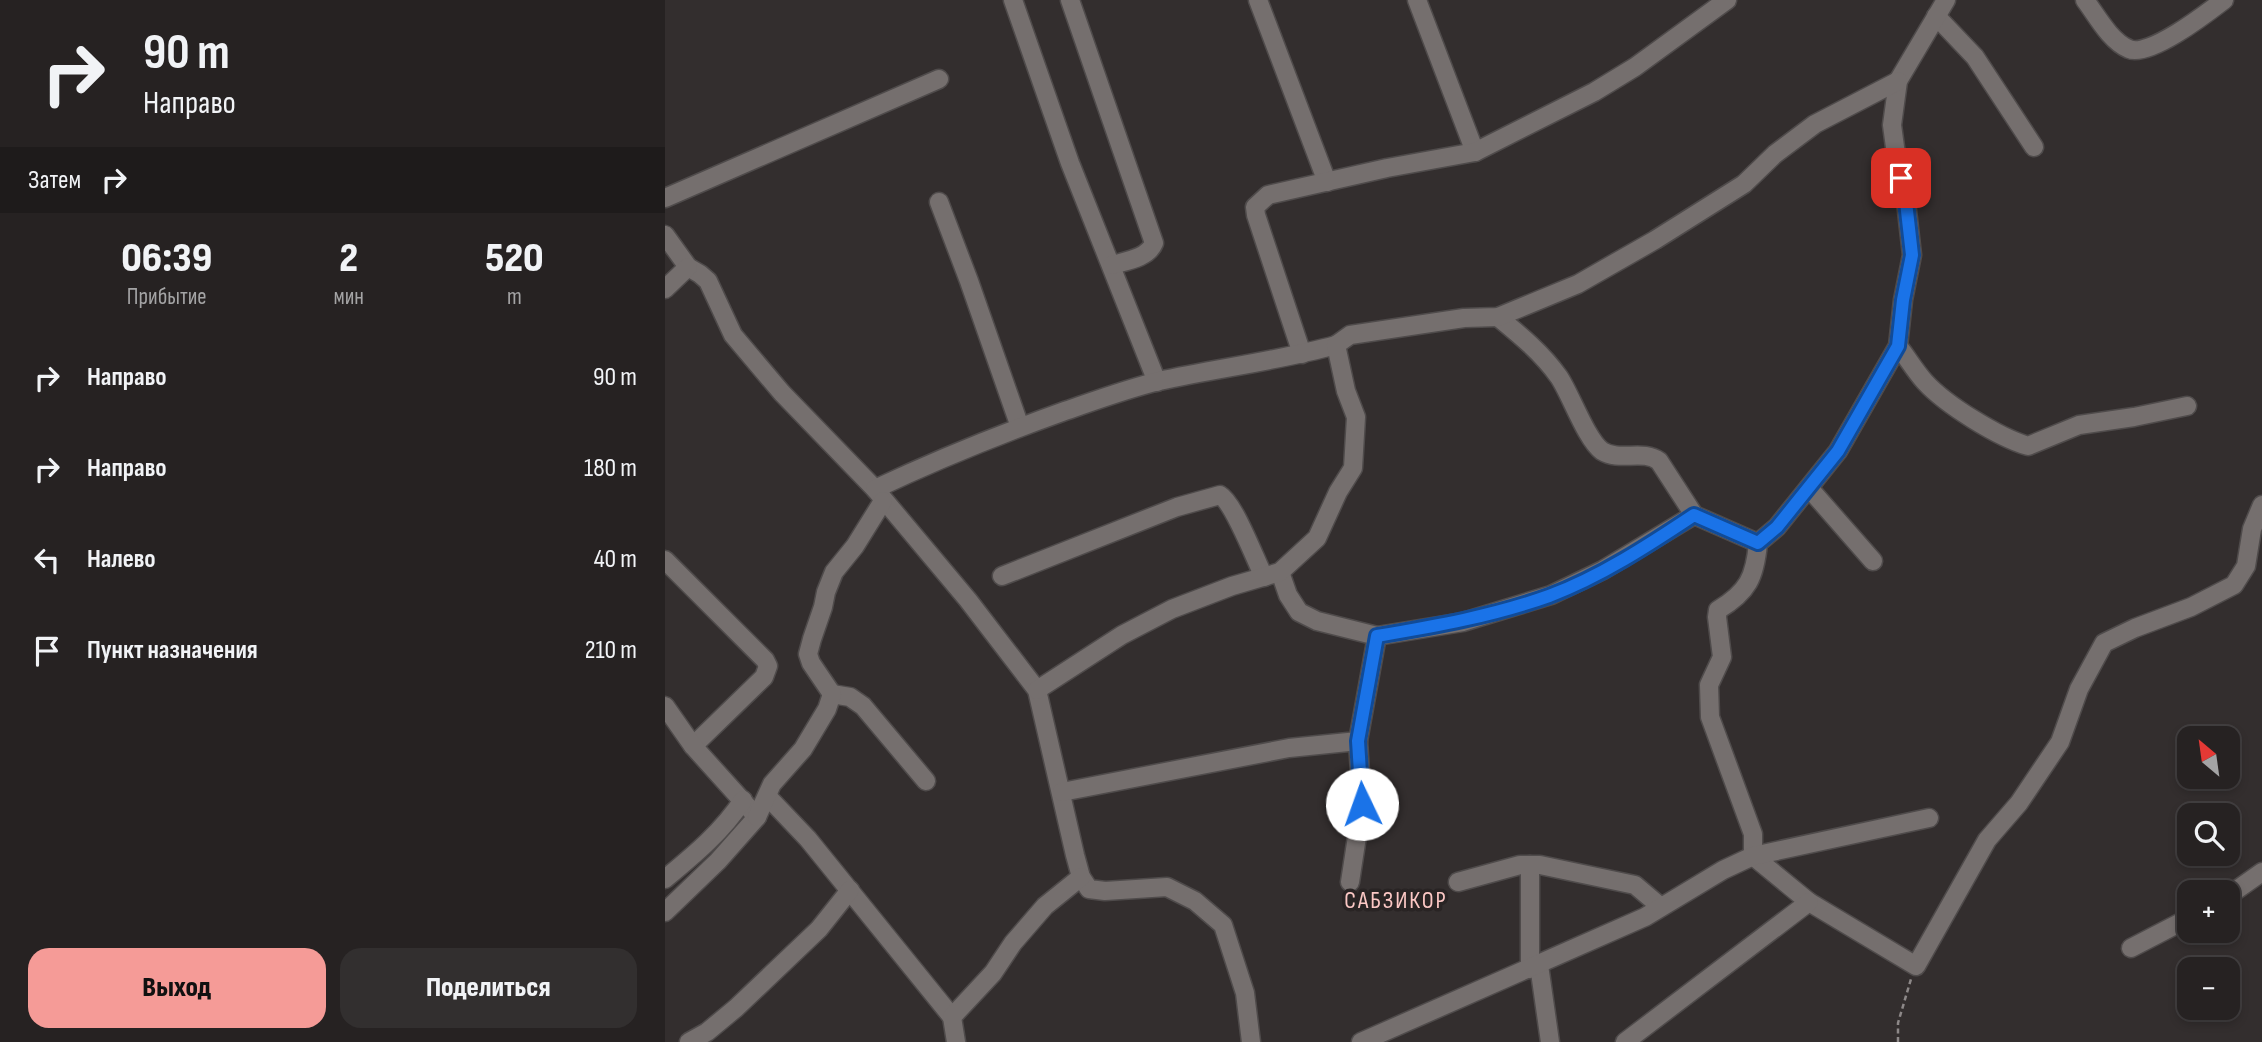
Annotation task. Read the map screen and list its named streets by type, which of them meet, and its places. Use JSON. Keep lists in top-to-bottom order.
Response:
{
  "districts": ["САБЗИКОР"],
  "north": "top left",
  "page": {
    "turn": ["90 m", "Направо"],
    "then": "Затем",
    "eta": [
      "06:39",
      "Прибытие",
      "2",
      "мин",
      "520",
      "m"
    ],
    "list": [
      {
        "name": "Направо",
        "value": "90 m"
      },
      {
        "name": "Направо",
        "value": "180 m"
      },
      {
        "name": "Налево",
        "value": "40 m"
      },
      {
        "name": "Пункт назначения",
        "value": "210 m"
      }
    ],
    "map_buttons": ["+", "−"],
    "buttons": ["Выход", "Поделиться"]
  }
}
